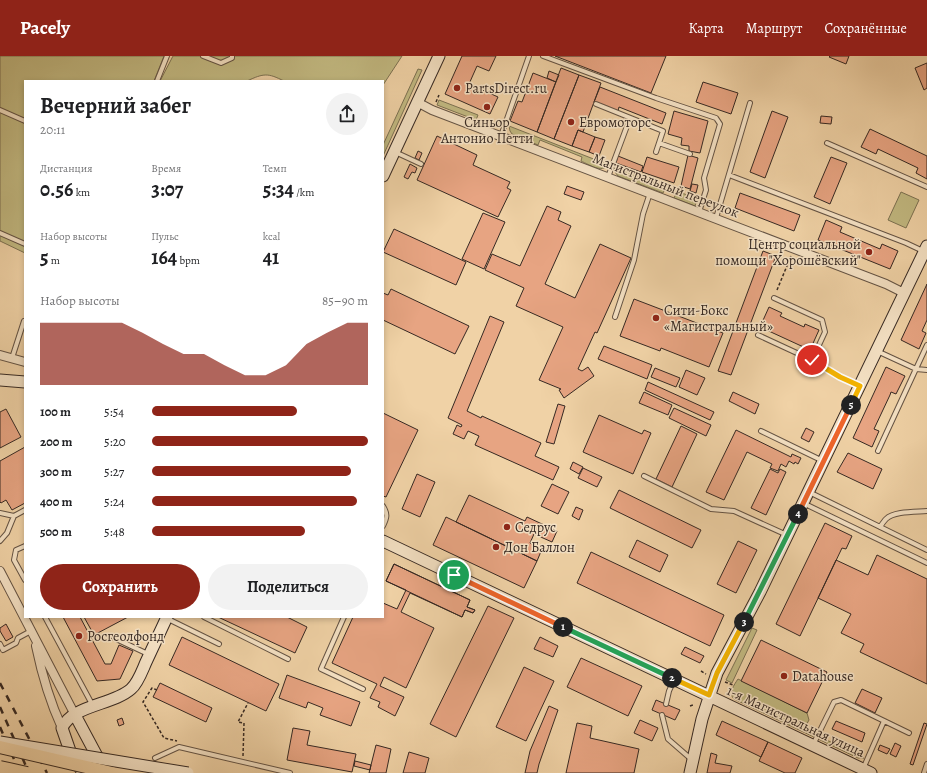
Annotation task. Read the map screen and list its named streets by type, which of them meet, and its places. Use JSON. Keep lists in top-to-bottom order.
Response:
{
  "streets": {
    "street": ["Магистральный переулок", "1-я Магистральная улица"]
  },
  "places": [
    "PartsDirect.ru",
    "Синьор Антонио Петти",
    "Евромоторс",
    "Центр социальной помощи \"Хорошёвский\"",
    "Сити-Бокс «Магистральный»",
    "Седрус",
    "Дон Баллон",
    "Росгеолфонд",
    "Datahouse"
  ],
  "page": {
    "header": "Pacely",
    "nav": ["Карта", "Маршрут", "Сохранённые"],
    "heading": ["Вечерний забег", "20:11"],
    "stats": [
      ["Дистанция", "0.56 km"],
      ["Время", "3:07"],
      ["Темп", "5:34 /km"],
      ["Набор высоты", "5 m"],
      ["Пульс", "164 bpm"],
      ["kcal", "41"]
    ],
    "chart": ["Набор высоты", "85–90 m"],
    "pins": [
      "5",
      "4",
      "3",
      "1",
      "2"
    ],
    "list": [
      {
        "name": "100 m",
        "note": "5:54"
      },
      {
        "name": "200 m",
        "note": "5:20"
      },
      {
        "name": "300 m",
        "note": "5:27"
      },
      {
        "name": "400 m",
        "note": "5:24"
      },
      {
        "name": "500 m",
        "note": "5:48"
      }
    ],
    "buttons": ["Сохранить", "Поделиться"]
  }
}
